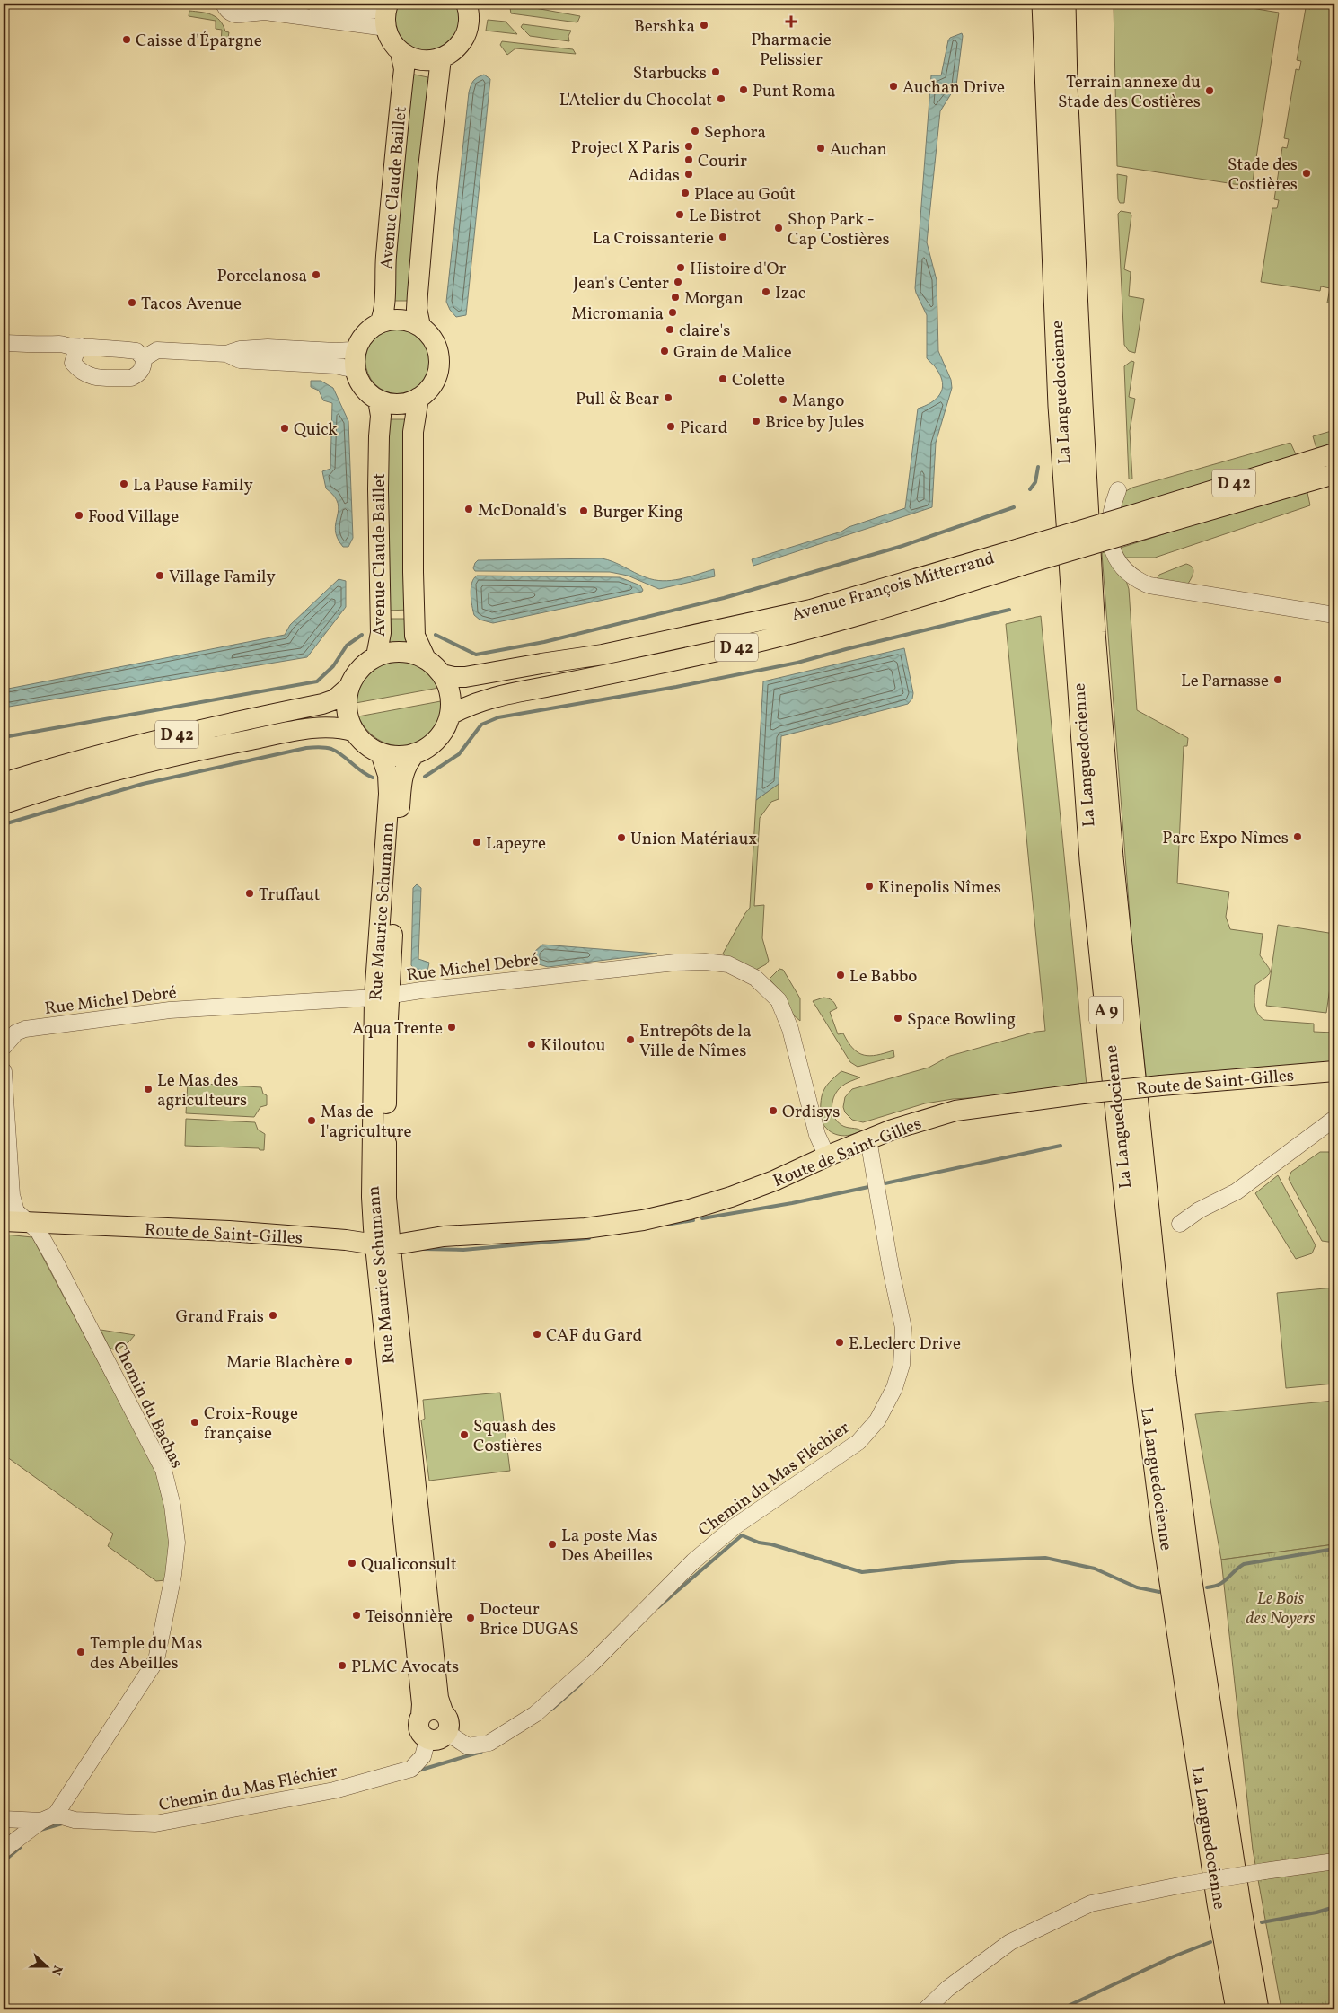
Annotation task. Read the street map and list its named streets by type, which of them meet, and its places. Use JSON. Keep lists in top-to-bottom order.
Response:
{
  "streets": {
    "highway": ["La Languedocienne", "A 9"],
    "main road": [
      "Avenue Claude Baillet",
      "D 42",
      "Avenue François Mitterrand",
      "Rue Maurice Schumann",
      "Route de Saint-Gilles"
    ],
    "street": ["Rue Michel Debré", "Chemin du Bachas", "Chemin du Mas Fléchier"]
  },
  "crossings": [
    ["Avenue Claude Baillet", "D 42"],
    ["Avenue Claude Baillet", "Avenue François Mitterrand"],
    ["Avenue Claude Baillet", "Rue Maurice Schumann"],
    ["D 42", "Avenue François Mitterrand"],
    ["D 42", "Rue Maurice Schumann"],
    ["Avenue François Mitterrand", "Rue Maurice Schumann"],
    ["Rue Maurice Schumann", "Rue Michel Debré"],
    ["Rue Maurice Schumann", "Route de Saint-Gilles"],
    ["Rue Maurice Schumann", "Chemin du Mas Fléchier"],
    ["Rue Michel Debré", "Route de Saint-Gilles"],
    ["Route de Saint-Gilles", "Chemin du Bachas"],
    ["Route de Saint-Gilles", "Chemin du Mas Fléchier"],
    ["Chemin du Bachas", "Chemin du Mas Fléchier"]
  ],
  "parks": ["Le Bois des Noyers"],
  "places": {
    "health": ["Pharmacie Pelissier"],
    "other": [
      "Bershka",
      "Caisse d'Épargne",
      "Starbucks",
      "Auchan Drive",
      "Punt Roma",
      "Terrain annexe du Stade des Costières",
      "L'Atelier du Chocolat",
      "Sephora",
      "Project X Paris",
      "Auchan",
      "Courir",
      "Stade des Costières",
      "Adidas",
      "Place au Goût",
      "Le Bistrot",
      "Shop Park - Cap Costières",
      "La Croissanterie",
      "Histoire d'Or",
      "Porcelanosa",
      "Jean's Center",
      "Izac",
      "Morgan",
      "Tacos Avenue",
      "Micromania",
      "claire's",
      "Grain de Malice",
      "Colette",
      "Pull & Bear",
      "Mango",
      "Brice by Jules",
      "Picard",
      "Quick",
      "La Pause Family",
      "McDonald's",
      "Burger King",
      "Food Village",
      "Village Family",
      "Le Parnasse",
      "Parc Expo Nîmes",
      "Union Matériaux",
      "Lapeyre",
      "Kinepolis Nîmes",
      "Truffaut",
      "Le Babbo",
      "Space Bowling",
      "Aqua Trente",
      "Entrepôts de la Ville de Nîmes",
      "Kiloutou",
      "Le Mas des agriculteurs",
      "Ordisys",
      "Mas de l'agriculture",
      "Grand Frais",
      "CAF du Gard",
      "E.Leclerc Drive",
      "Marie Blachère",
      "Croix-Rouge française",
      "Squash des Costières",
      "La poste Mas Des Abeilles",
      "Qualiconsult",
      "Teisonnière",
      "Docteur Brice DUGAS",
      "Temple du Mas des Abeilles",
      "PLMC Avocats"
    ]
  },
  "north": "right"
}
